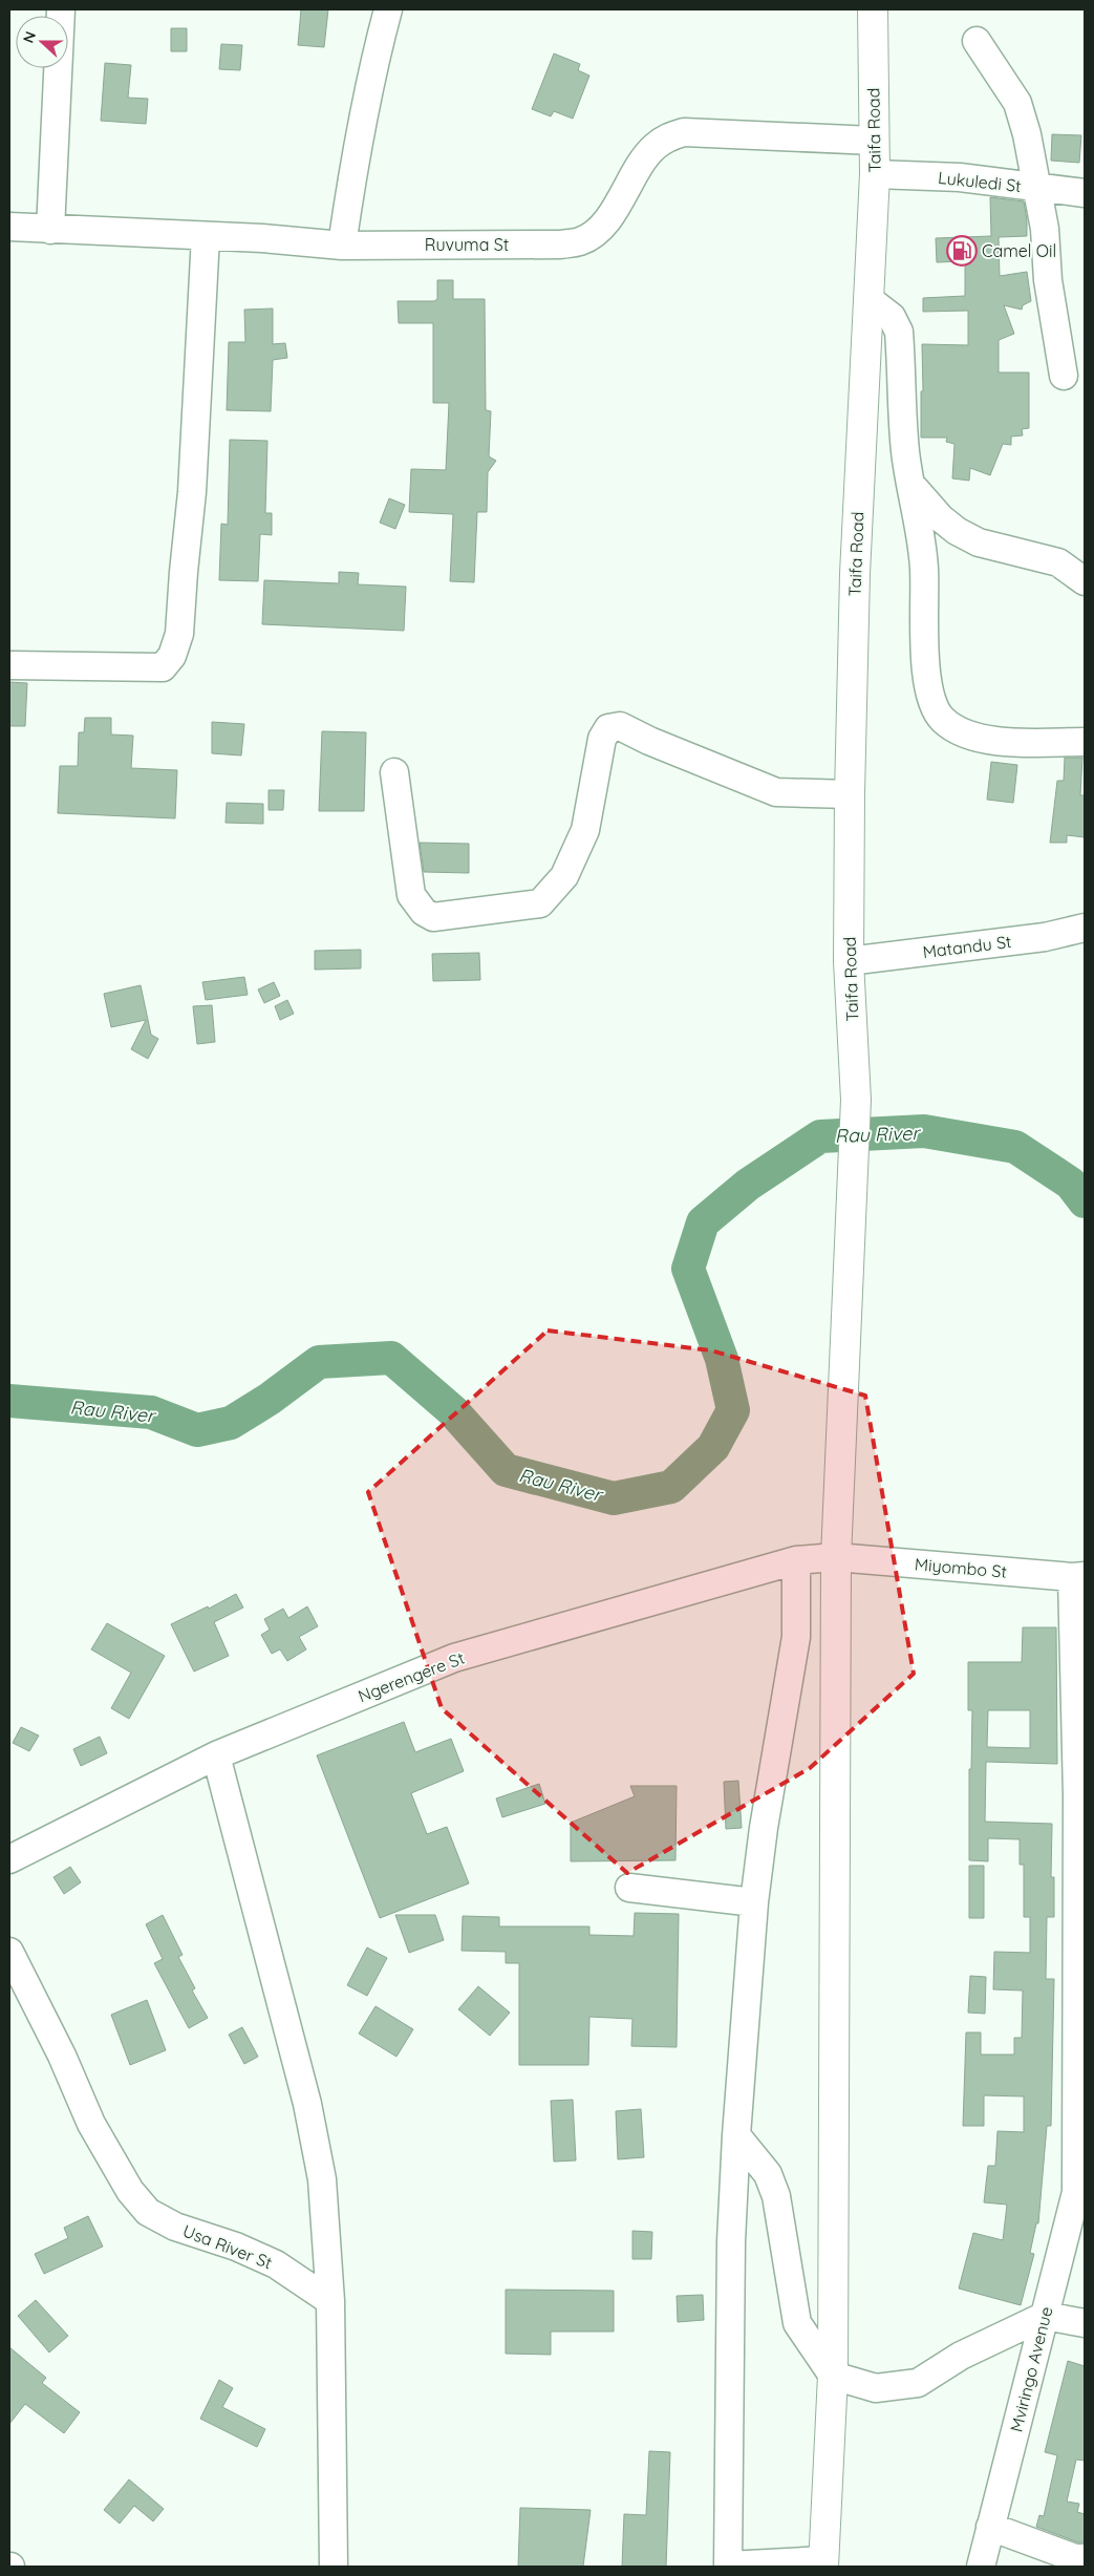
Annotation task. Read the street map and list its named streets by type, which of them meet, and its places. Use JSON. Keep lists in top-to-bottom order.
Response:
{
  "streets": {
    "highway": ["Taifa Road"],
    "street": [
      "Lukuledi St",
      "Ruvuma St",
      "Matandu St",
      "Miyombo St",
      "Ngerengere St",
      "Usa River St",
      "Mviringo Avenue"
    ]
  },
  "crossings": [
    ["Taifa Road", "Lukuledi St"],
    ["Taifa Road", "Ruvuma St"],
    ["Taifa Road", "Matandu St"],
    ["Taifa Road", "Miyombo St"],
    ["Taifa Road", "Ngerengere St"],
    ["Miyombo St", "Ngerengere St"],
    ["Miyombo St", "Mviringo Avenue"]
  ],
  "water": ["Rau River"],
  "places": {
    "fuel station": ["Camel Oil"]
  },
  "north": "left"
}
